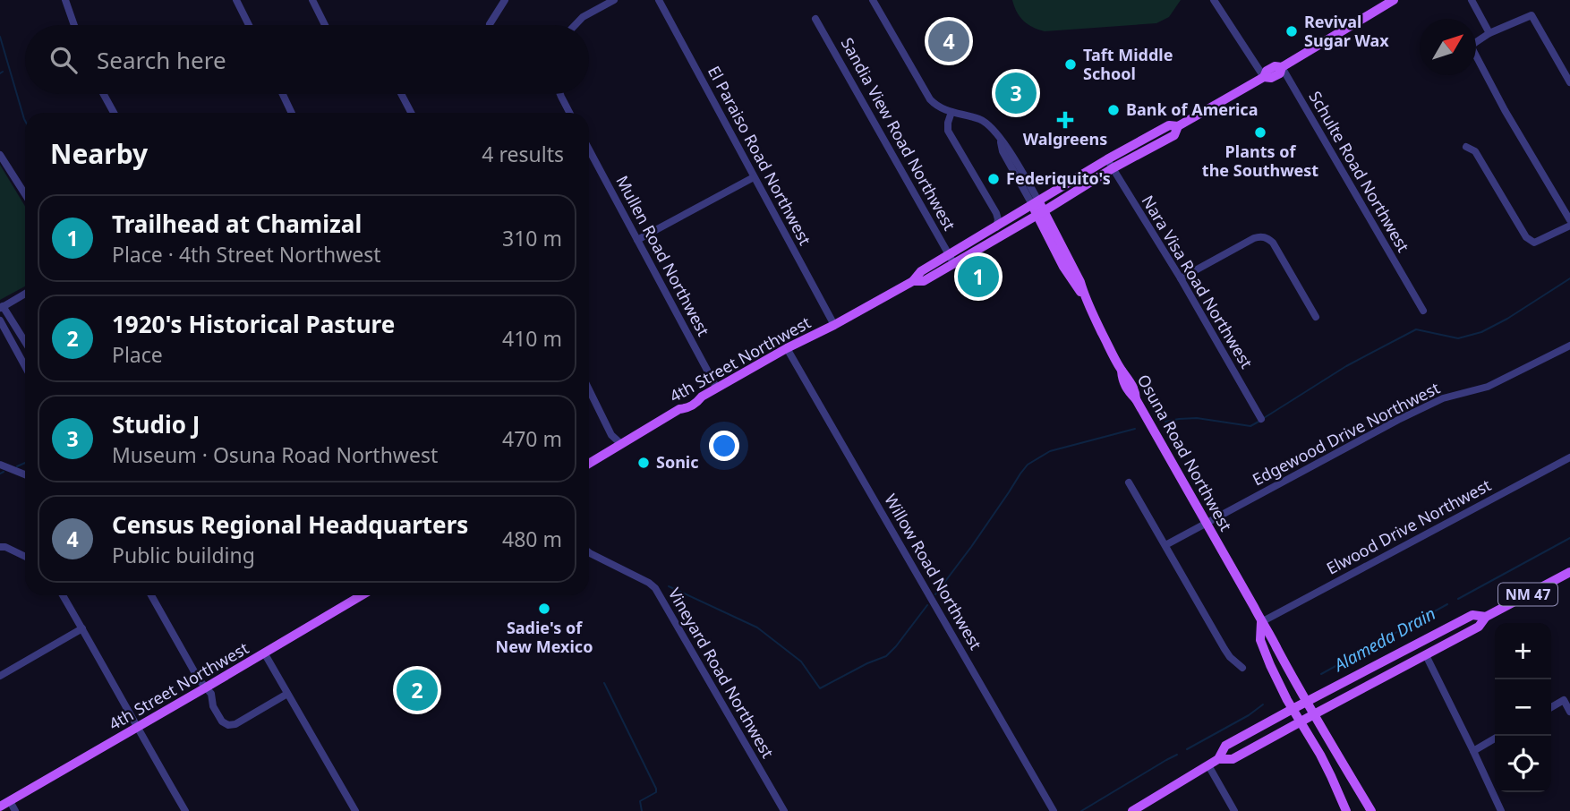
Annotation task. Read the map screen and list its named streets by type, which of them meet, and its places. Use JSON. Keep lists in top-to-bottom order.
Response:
{
  "streets": {
    "main road": ["4th Street Northwest", "Osuna Road Northwest", "NM 47"],
    "street": [
      "Sandia View Road Northwest",
      "El Paraiso Road Northwest",
      "Schulte Road Northwest",
      "Mullen Road Northwest",
      "Nara Visa Road Northwest",
      "Edgewood Drive Northwest",
      "Elwood Drive Northwest",
      "Willow Road Northwest",
      "Vineyard Road Northwest"
    ]
  },
  "crossings": [
    ["Sandia View Road Northwest", "4th Street Northwest"],
    ["El Paraiso Road Northwest", "4th Street Northwest"],
    ["Schulte Road Northwest", "4th Street Northwest"],
    ["Mullen Road Northwest", "4th Street Northwest"],
    ["Nara Visa Road Northwest", "4th Street Northwest"],
    ["4th Street Northwest", "Osuna Road Northwest"],
    ["4th Street Northwest", "Willow Road Northwest"],
    ["Edgewood Drive Northwest", "Osuna Road Northwest"],
    ["Osuna Road Northwest", "Elwood Drive Northwest"],
    ["Osuna Road Northwest", "NM 47"]
  ],
  "water": ["Alameda Drain"],
  "places": {
    "other": [
      "Revival Sugar Wax",
      "Taft Middle School",
      "Bank of America",
      "Plants of the Southwest",
      "Federiquito's",
      "Sonic",
      "Sadie's of New Mexico"
    ],
    "health": ["Walgreens"]
  },
  "north": "top right",
  "page": {
    "pins": [
      "4",
      "3",
      "1",
      "2"
    ],
    "search": "Search here",
    "heading": ["Nearby", "4 results"],
    "list": [
      {
        "mark": "1",
        "name": "Trailhead at Chamizal",
        "note": "Place · 4th Street Northwest",
        "value": "310 m"
      },
      {
        "mark": "2",
        "name": "1920's Historical Pasture",
        "note": "Place",
        "value": "410 m"
      },
      {
        "mark": "3",
        "name": "Studio J",
        "note": "Museum · Osuna Road Northwest",
        "value": "470 m"
      },
      {
        "mark": "4",
        "name": "Census Regional Headquarters",
        "note": "Public building",
        "value": "480 m"
      }
    ],
    "map_buttons": ["+", "−"]
  }
}
